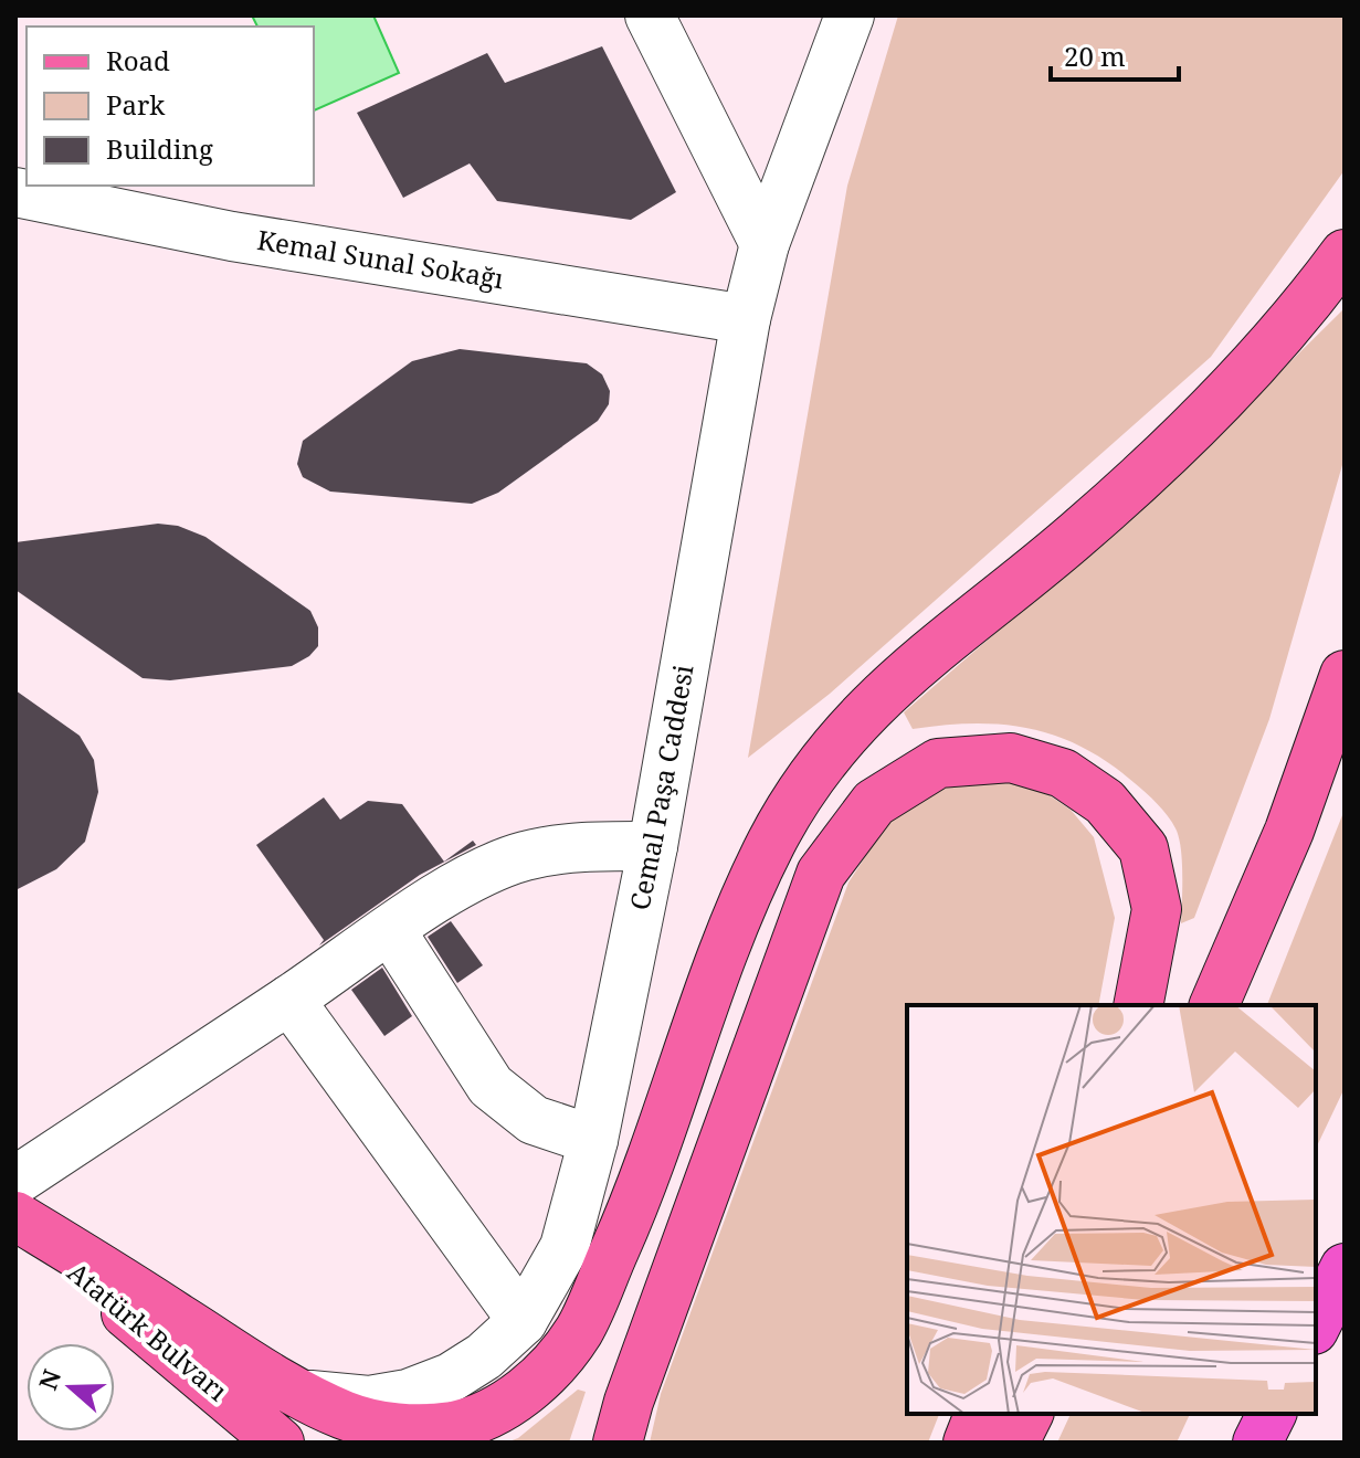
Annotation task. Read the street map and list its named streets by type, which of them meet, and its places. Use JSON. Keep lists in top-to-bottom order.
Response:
{
  "streets": {
    "main road": ["Atatürk Bulvarı"],
    "street": ["Kemal Sunal Sokağı", "Cemal Paşa Caddesi"]
  },
  "crossings": [
    ["Kemal Sunal Sokağı", "Cemal Paşa Caddesi"]
  ],
  "legend": ["Road", "Park", "Building"],
  "scale_bar": "20 m",
  "north": "left"
}
